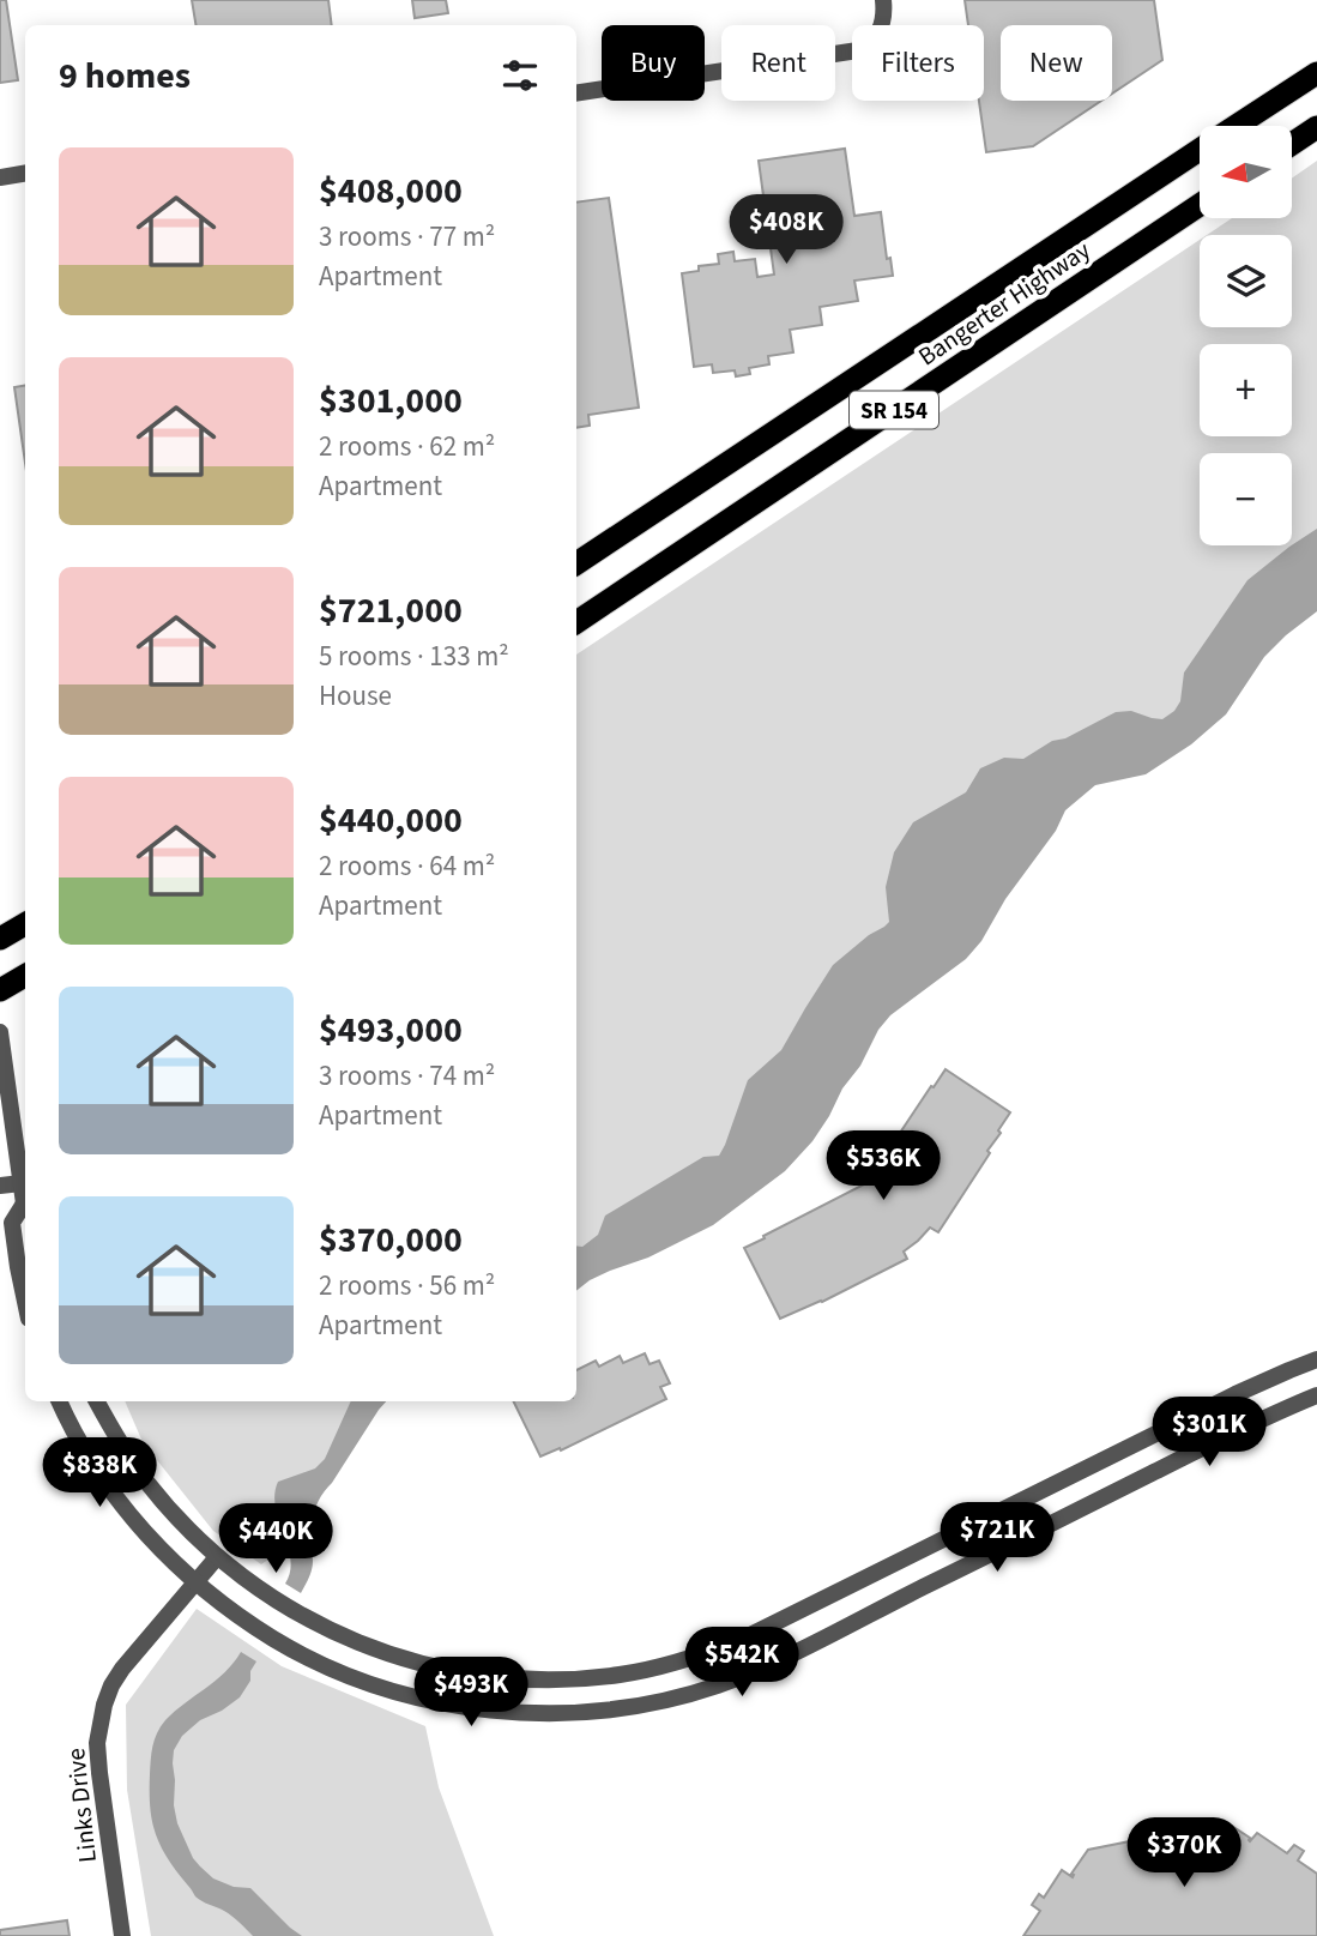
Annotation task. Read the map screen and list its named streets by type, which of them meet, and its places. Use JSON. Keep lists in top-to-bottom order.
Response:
{
  "streets": {
    "highway": ["Bangerter Highway", "SR 154"],
    "street": ["Links Drive"]
  },
  "north": "left",
  "page": {
    "chip": [
      "Buy",
      "Rent",
      "Filters",
      "New"
    ],
    "heading": "9 homes",
    "map_buttons": ["+", "−"],
    "list": [
      {
        "name": "$408,000",
        "note": "3 rooms · 77 m² · Apartment"
      },
      {
        "name": "$301,000",
        "note": "2 rooms · 62 m² · Apartment"
      },
      {
        "name": "$721,000",
        "note": "5 rooms · 133 m² · House"
      },
      {
        "name": "$440,000",
        "note": "2 rooms · 64 m² · Apartment"
      },
      {
        "name": "$493,000",
        "note": "3 rooms · 74 m² · Apartment"
      },
      {
        "name": "$370,000",
        "note": "2 rooms · 56 m² · Apartment"
      }
    ],
    "price": [
      "$408K",
      "$536K",
      "$301K",
      "$838K",
      "$721K",
      "$440K",
      "$542K",
      "$493K",
      "$370K"
    ]
  }
}
